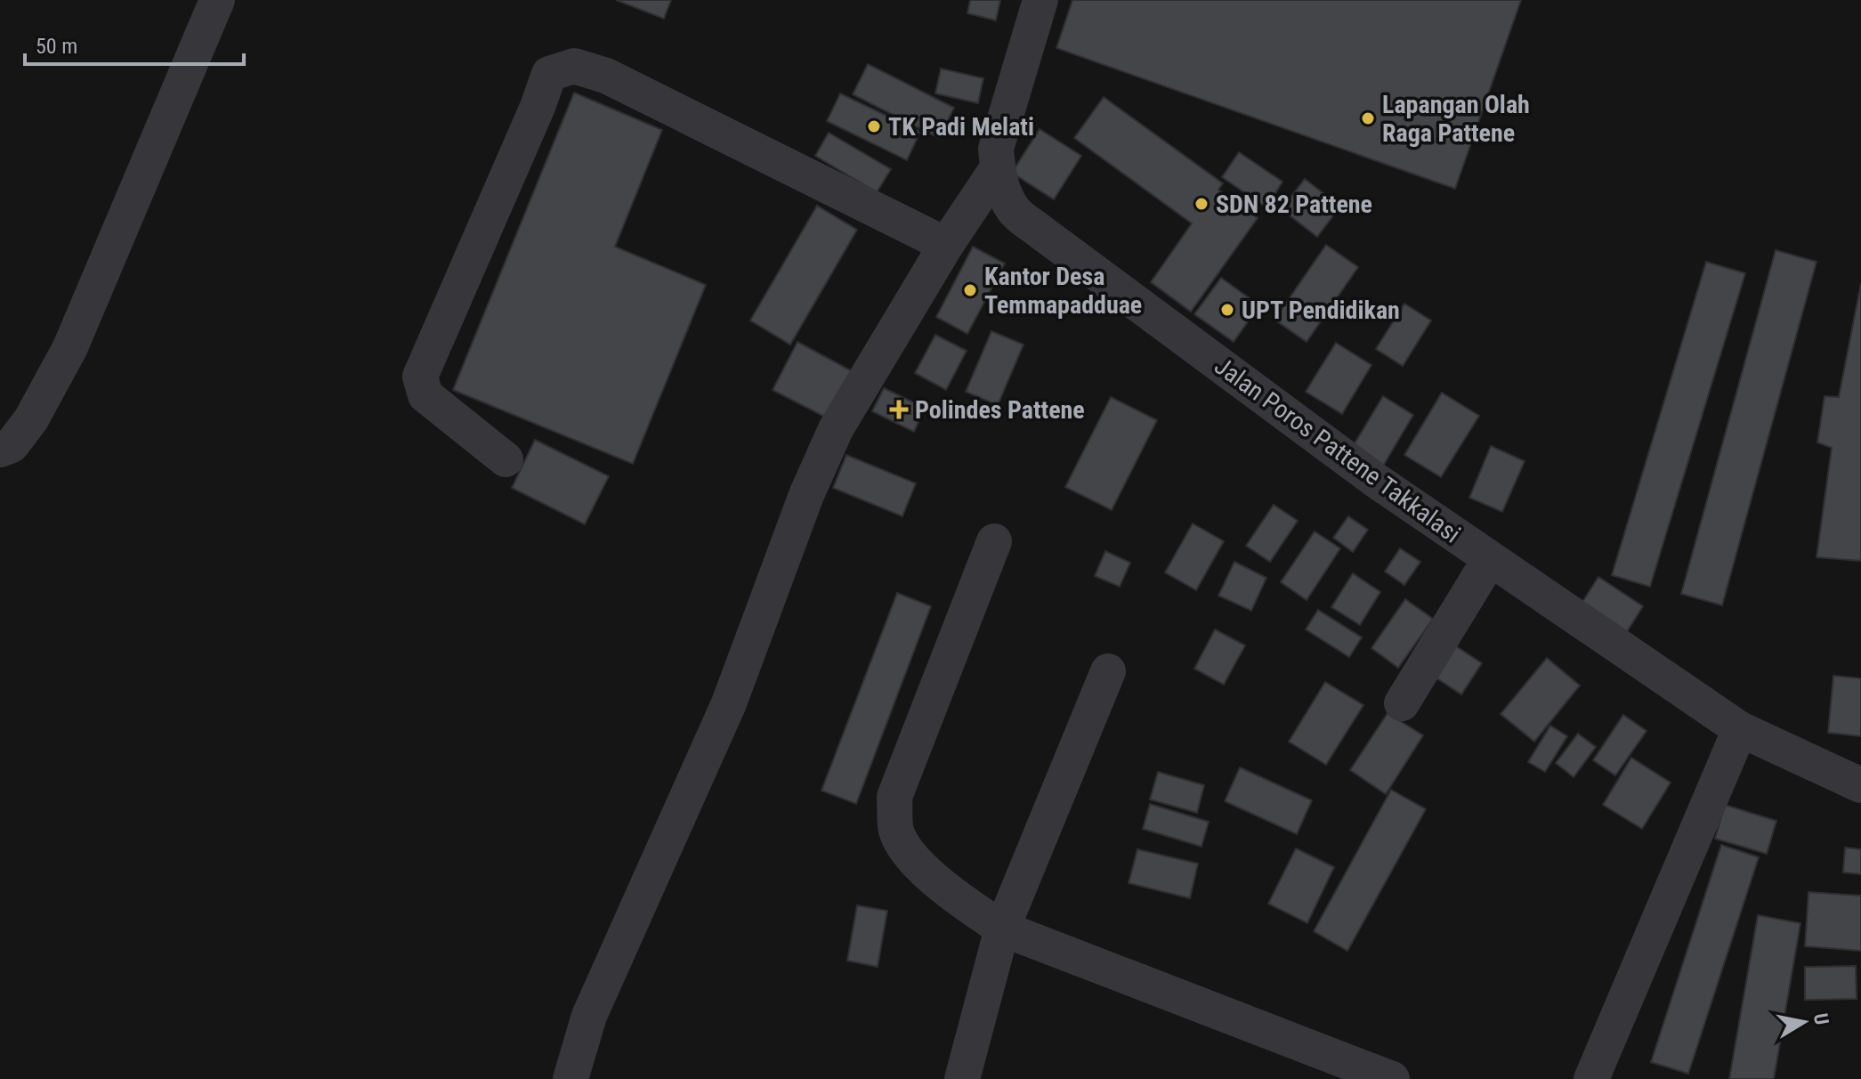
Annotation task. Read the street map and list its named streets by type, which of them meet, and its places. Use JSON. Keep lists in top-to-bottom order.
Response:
{
  "streets": {
    "street": ["Jalan Poros Pattene Takkalasi"]
  },
  "places": {
    "other": [
      "Lapangan Olah Raga Pattene",
      "TK Padi Melati",
      "SDN 82 Pattene",
      "Kantor Desa Temmapadduae",
      "UPT Pendidikan"
    ],
    "health": ["Polindes Pattene"]
  },
  "scale_bar": "50 m",
  "north": "right"
}
